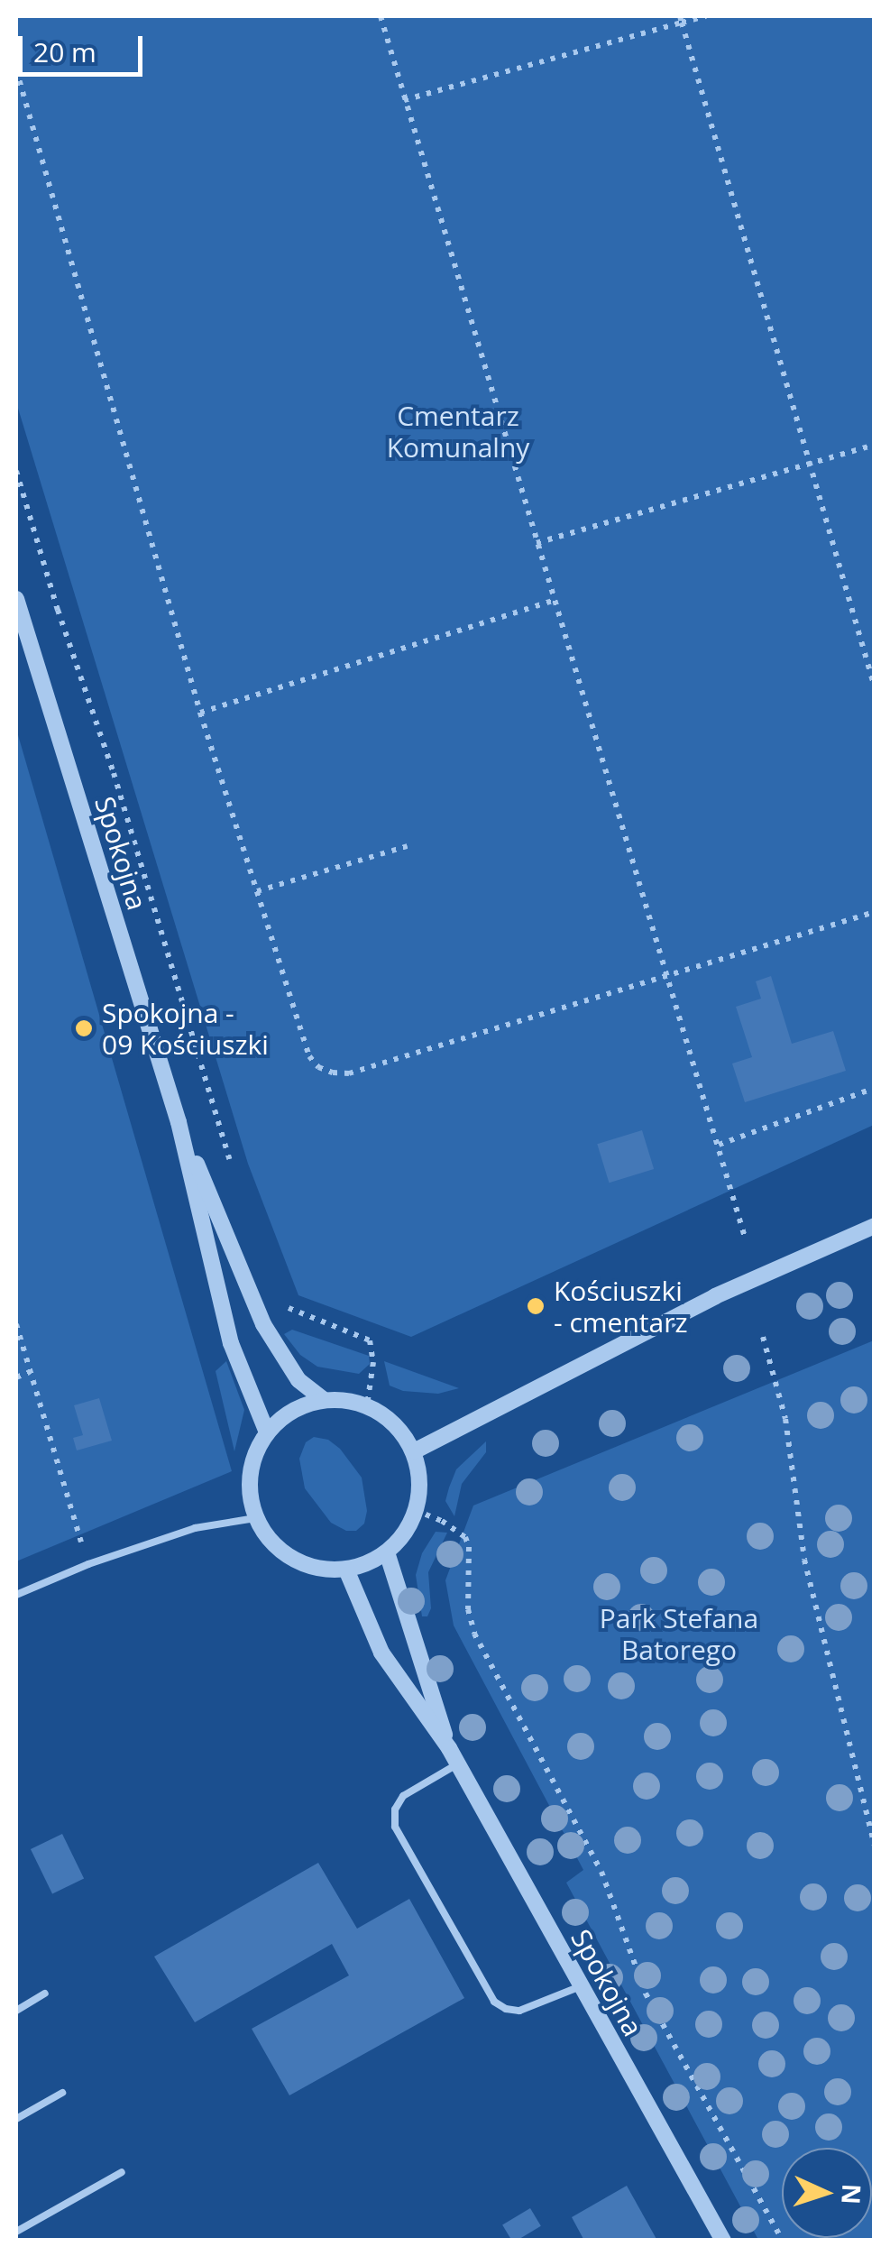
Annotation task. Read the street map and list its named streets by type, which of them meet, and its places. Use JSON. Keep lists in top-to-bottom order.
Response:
{
  "streets": {
    "street": ["Spokojna"]
  },
  "parks": ["Cmentarz Komunalny", "Park Stefana Batorego"],
  "places": ["Spokojna - 09 Kościuszki", "Kościuszki - cmentarz"],
  "scale_bar": "20 m",
  "north": "right"
}
